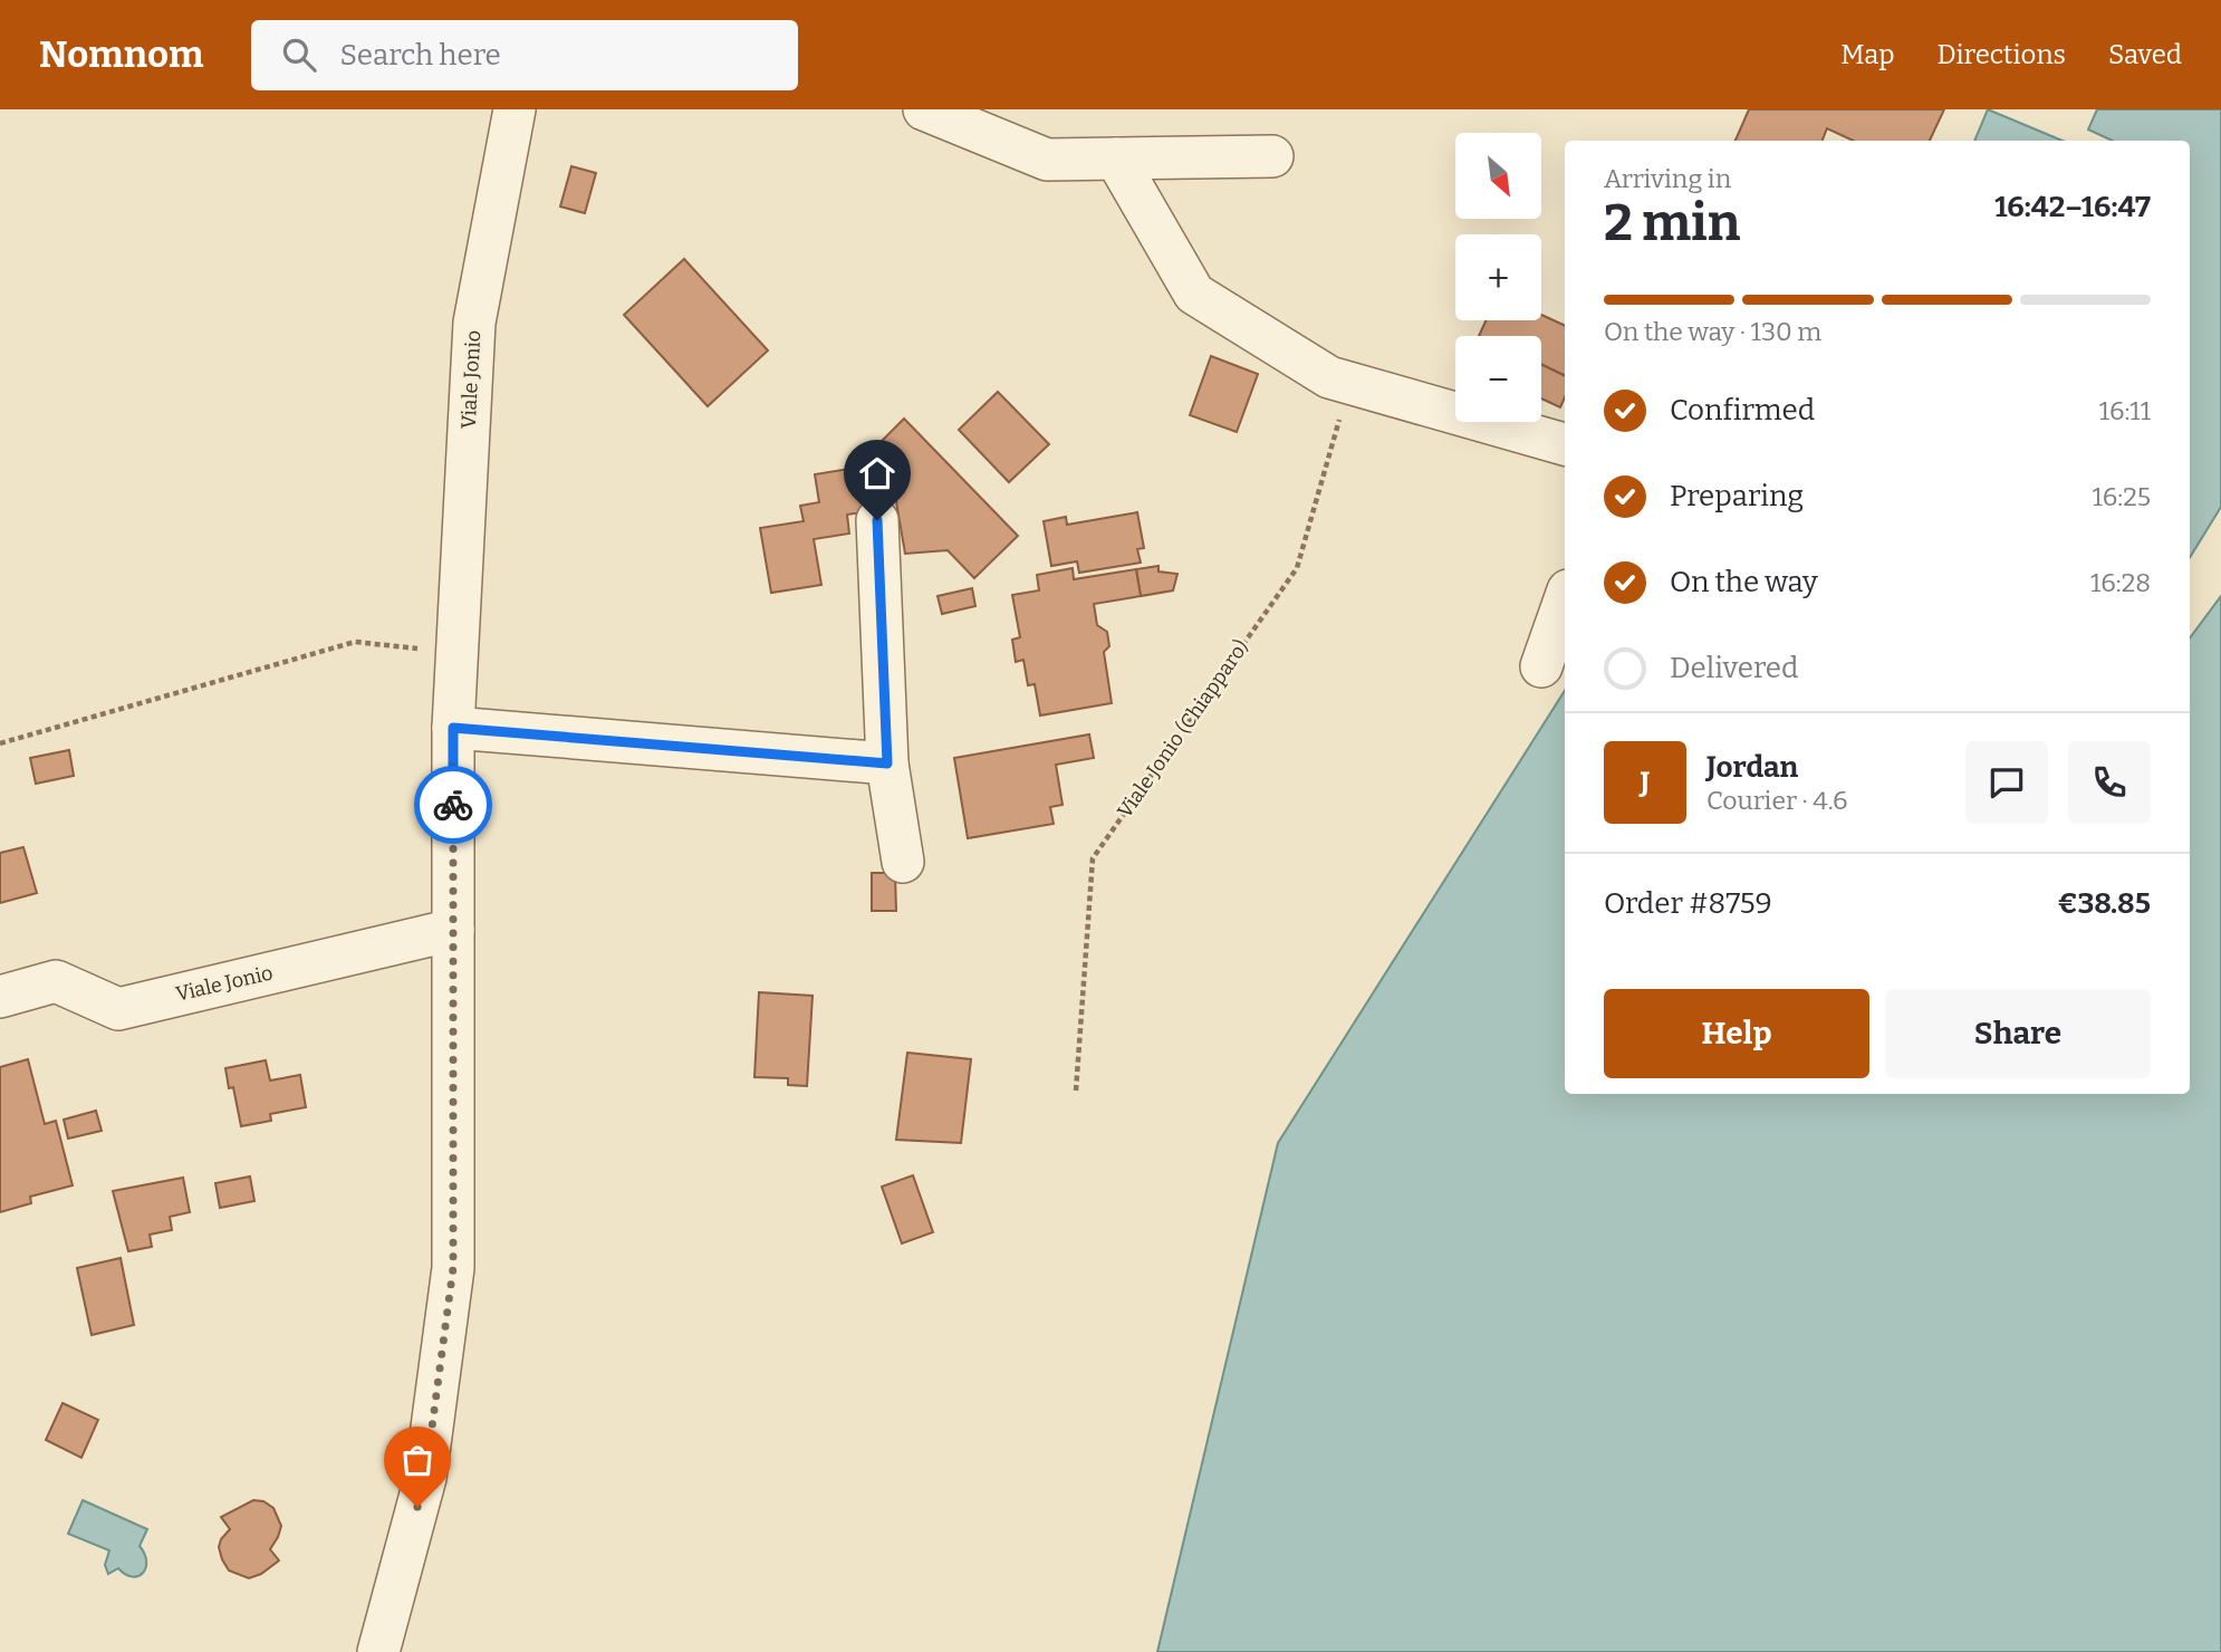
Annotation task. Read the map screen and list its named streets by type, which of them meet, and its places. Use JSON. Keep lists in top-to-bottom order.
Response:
{
  "streets": {
    "street": ["Viale Jonio"],
    "path": ["Viale Jonio (Chiapparo)"]
  },
  "north": "bottom right",
  "page": {
    "header": "Nomnom",
    "search": "Search here",
    "nav": ["Map", "Directions", "Saved"],
    "map_buttons": ["+", "−"],
    "heading": ["2 min", "Arriving in", "16:42–16:47"],
    "panel": [
      "Jordan",
      "Courier · 4.6",
      "Order #8759",
      "€38.85"
    ],
    "bar": "On the way · 130 m",
    "list": [
      ["Confirmed", "16:11"],
      ["Preparing", "16:25"],
      ["On the way", "16:28"],
      "Delivered"
    ],
    "round": "J",
    "buttons": ["Help", "Share"]
  }
}
